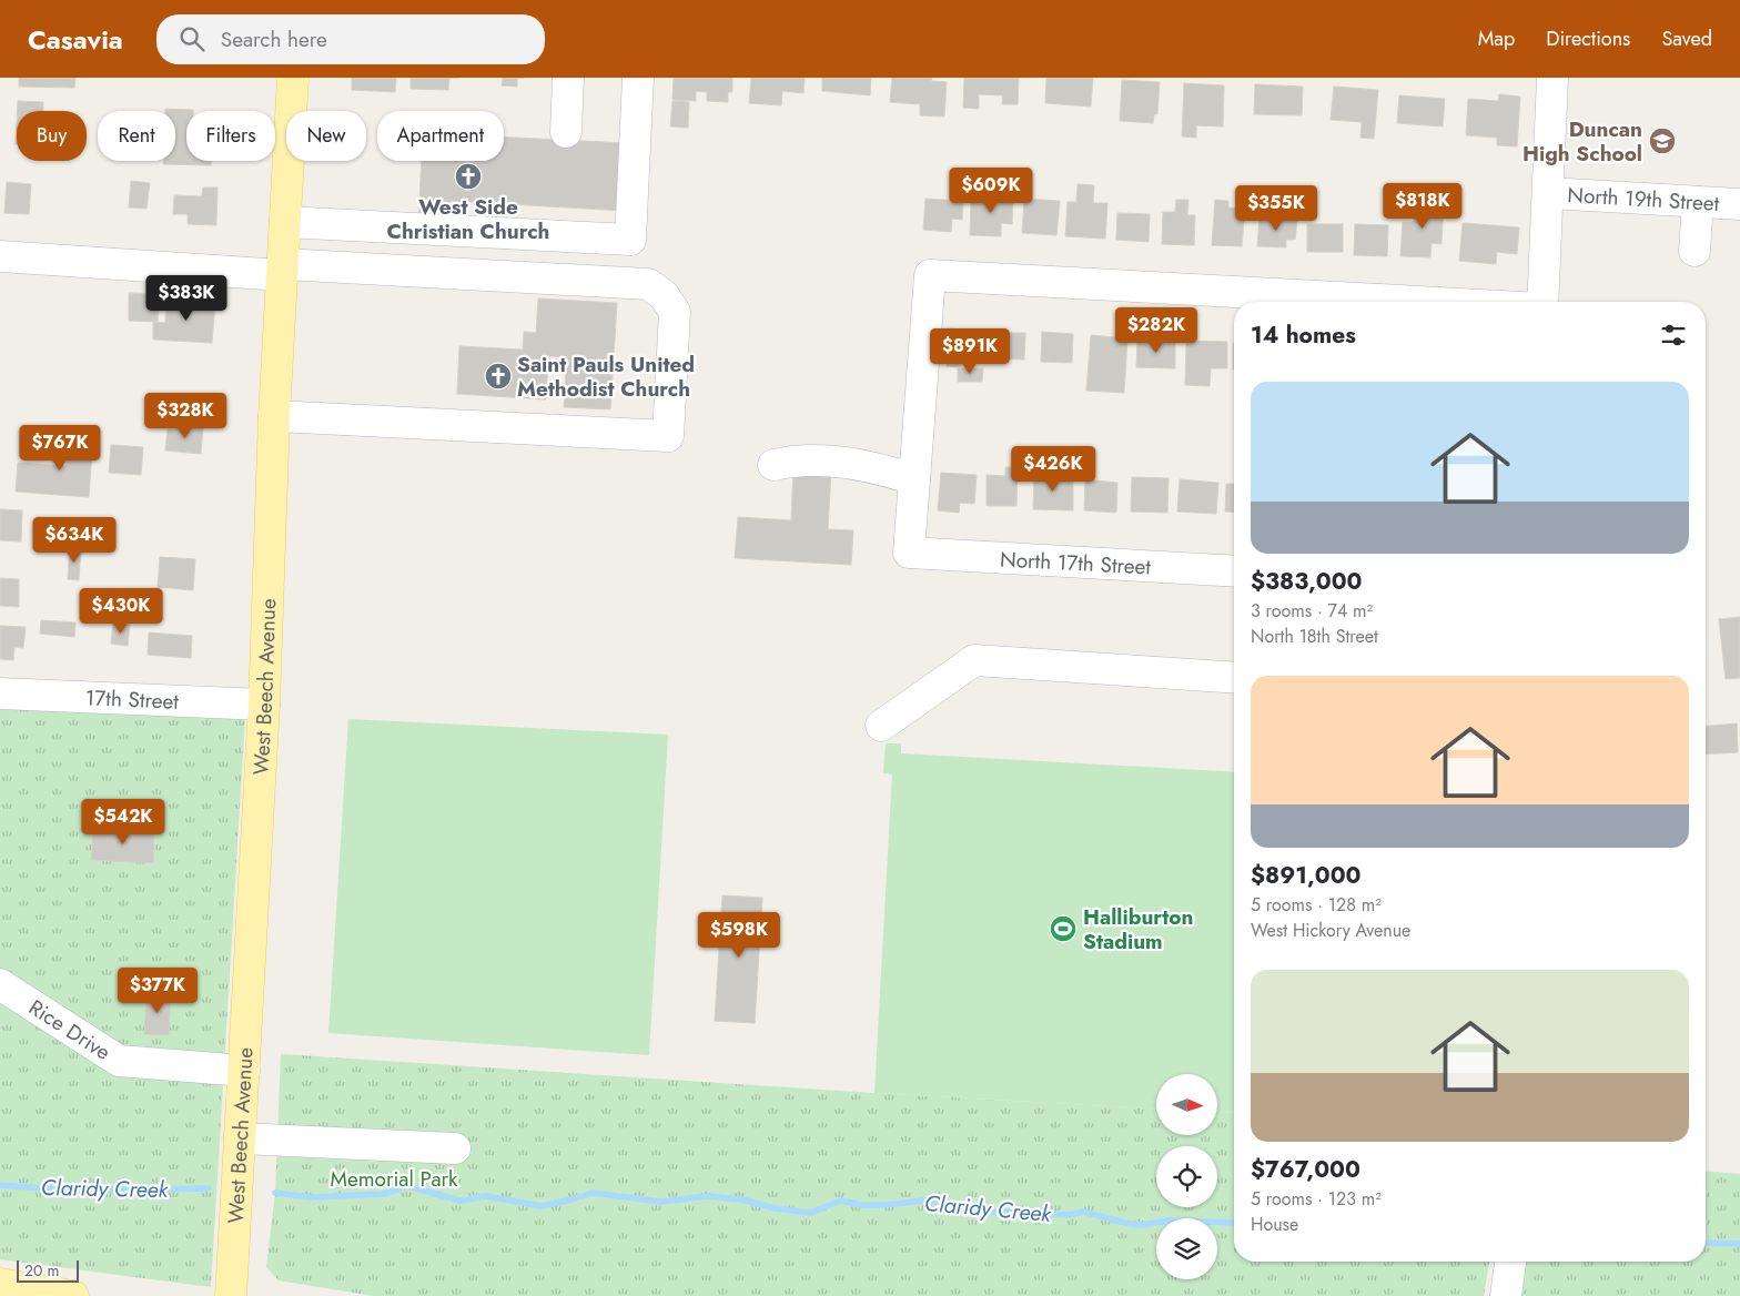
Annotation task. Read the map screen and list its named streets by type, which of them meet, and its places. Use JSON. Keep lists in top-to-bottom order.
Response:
{
  "streets": {
    "main road": ["West Beech Avenue"],
    "street": [
      "North 19th Street",
      "North 17th Street",
      "17th Street",
      "Rice Drive"
    ]
  },
  "crossings": [
    ["West Beech Avenue", "17th Street"],
    ["West Beech Avenue", "Rice Drive"]
  ],
  "water": ["Claridy Creek"],
  "parks": ["Memorial Park"],
  "places": {
    "school or university": ["Duncan High School"],
    "church": ["West Side Christian Church", "Saint Pauls United Methodist Church"],
    "sports": ["Halliburton Stadium"]
  },
  "scale_bar": "20 m",
  "north": "right",
  "page": {
    "header": "Casavia",
    "search": "Search here",
    "nav": ["Map", "Directions", "Saved"],
    "chip": [
      "Buy",
      "Rent",
      "Filters",
      "New",
      "Apartment"
    ],
    "price": [
      "$609K",
      "$818K",
      "$355K",
      "$383K",
      "$282K",
      "$891K",
      "$328K",
      "$767K",
      "$426K",
      "$634K",
      "$430K",
      "$542K",
      "$598K",
      "$377K"
    ],
    "heading": "14 homes",
    "list": [
      {
        "name": "$383,000",
        "note": "3 rooms · 74 m² · North 18th Street"
      },
      {
        "name": "$891,000",
        "note": "5 rooms · 128 m² · West Hickory Avenue"
      },
      {
        "name": "$767,000",
        "note": "5 rooms · 123 m² · House"
      }
    ],
    "scale": "20 m"
  }
}
